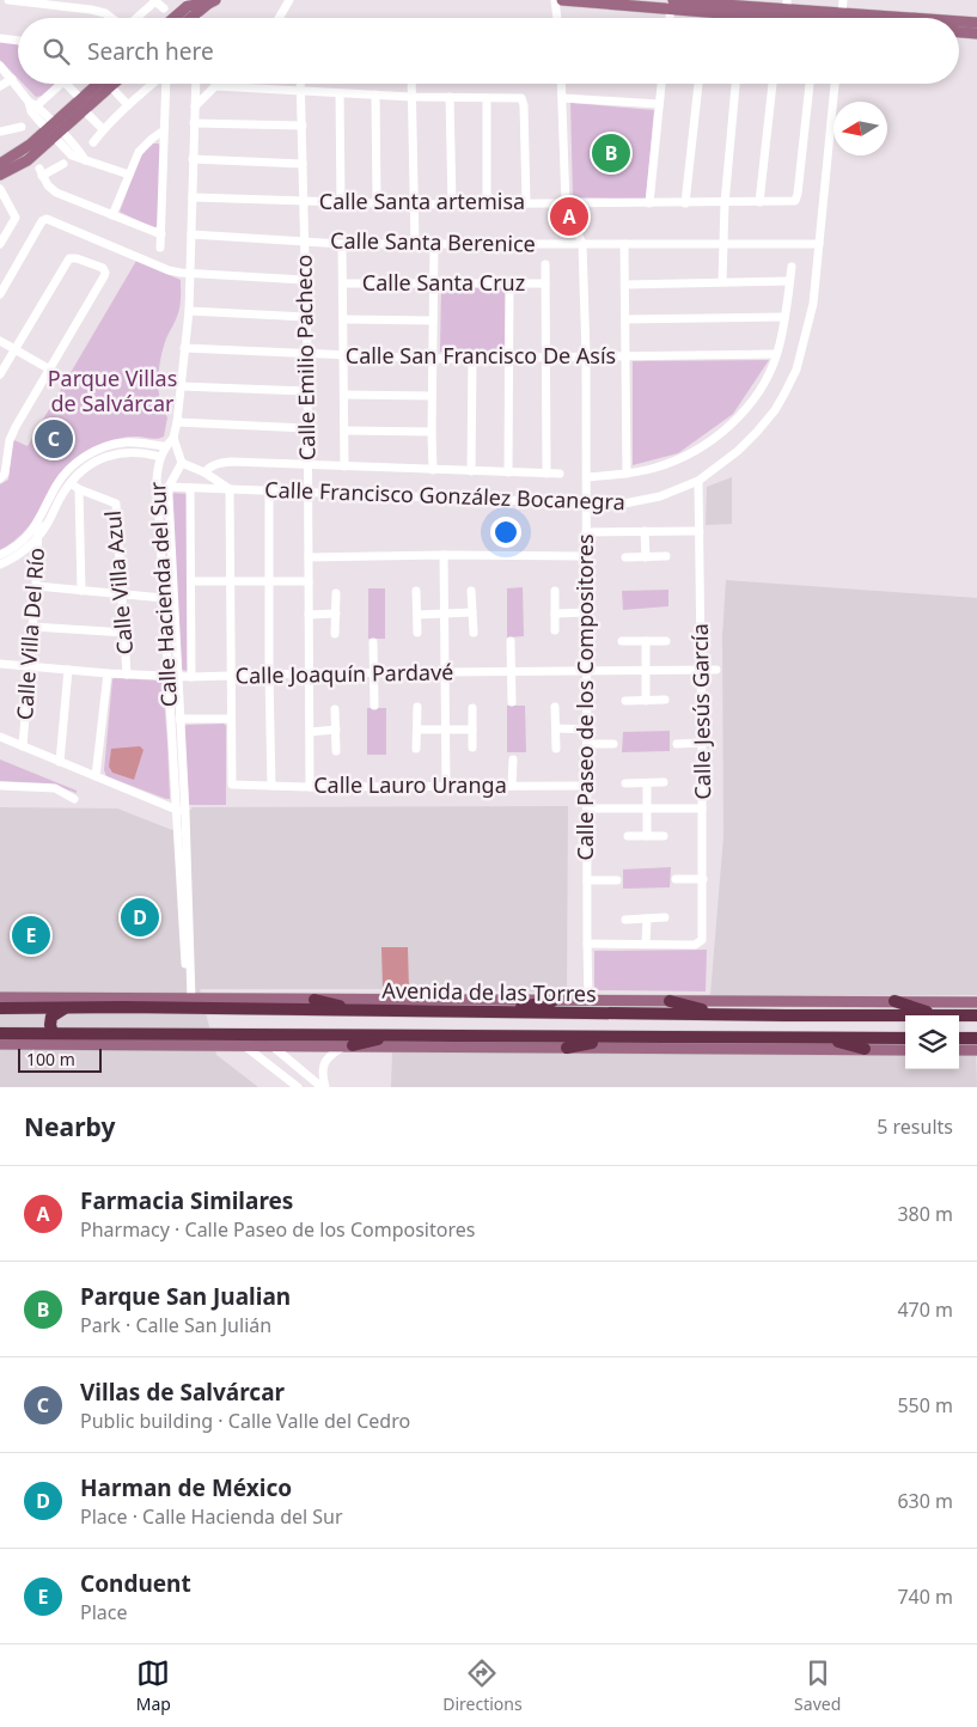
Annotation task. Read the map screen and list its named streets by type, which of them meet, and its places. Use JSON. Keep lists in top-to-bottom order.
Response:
{
  "streets": {
    "highway": ["Avenida de las Torres"],
    "street": [
      "Calle Santa artemisa",
      "Calle Santa Berenice",
      "Calle Santa Cruz",
      "Calle San Francisco De Asís",
      "Calle Emilio Pacheco",
      "Calle Francisco González Bocanegra",
      "Calle Villa Azul",
      "Calle Hacienda del Sur",
      "Calle Villa Del Río",
      "Calle Joaquín Pardavé",
      "Calle Paseo de los Compositores",
      "Calle Jesús García",
      "Calle Lauro Uranga"
    ]
  },
  "crossings": [
    ["Calle Santa artemisa", "Calle Emilio Pacheco"],
    ["Calle Santa artemisa", "Calle Paseo de los Compositores"],
    ["Calle Santa Berenice", "Calle Emilio Pacheco"],
    ["Calle Santa Berenice", "Calle Francisco González Bocanegra"],
    ["Calle Santa Berenice", "Calle Paseo de los Compositores"],
    ["Calle San Francisco De Asís", "Calle Emilio Pacheco"],
    ["Calle San Francisco De Asís", "Calle Paseo de los Compositores"],
    ["Calle Emilio Pacheco", "Calle Francisco González Bocanegra"],
    ["Calle Emilio Pacheco", "Calle Joaquín Pardavé"],
    ["Calle Emilio Pacheco", "Calle Lauro Uranga"],
    ["Calle Francisco González Bocanegra", "Calle Hacienda del Sur"],
    ["Calle Francisco González Bocanegra", "Calle Paseo de los Compositores"],
    ["Calle Francisco González Bocanegra", "Calle Jesús García"],
    ["Calle Villa Azul", "Calle Joaquín Pardavé"],
    ["Calle Hacienda del Sur", "Calle Joaquín Pardavé"],
    ["Calle Hacienda del Sur", "Avenida de las Torres"],
    ["Calle Villa Del Río", "Calle Joaquín Pardavé"],
    ["Calle Joaquín Pardavé", "Calle Paseo de los Compositores"],
    ["Calle Joaquín Pardavé", "Calle Jesús García"],
    ["Calle Paseo de los Compositores", "Calle Lauro Uranga"],
    ["Calle Paseo de los Compositores", "Avenida de las Torres"]
  ],
  "parks": ["Parque Villas de Salvárcar"],
  "scale_bar": "100 m",
  "north": "left",
  "page": {
    "search": "Search here",
    "pins": [
      "B",
      "A",
      "C",
      "D",
      "E"
    ],
    "scale": "100 m",
    "heading": ["Nearby", "5 results"],
    "list": [
      {
        "mark": "A",
        "name": "Farmacia Similares",
        "note": "Pharmacy · Calle Paseo de los Compositores",
        "value": "380 m"
      },
      {
        "mark": "B",
        "name": "Parque San Jualian",
        "note": "Park · Calle San Julián",
        "value": "470 m"
      },
      {
        "mark": "C",
        "name": "Villas de Salvárcar",
        "note": "Public building · Calle Valle del Cedro",
        "value": "550 m"
      },
      {
        "mark": "D",
        "name": "Harman de México",
        "note": "Place · Calle Hacienda del Sur",
        "value": "630 m"
      },
      {
        "mark": "E",
        "name": "Conduent",
        "note": "Place",
        "value": "740 m"
      }
    ],
    "nav": ["Map", "Directions", "Saved"]
  }
}
